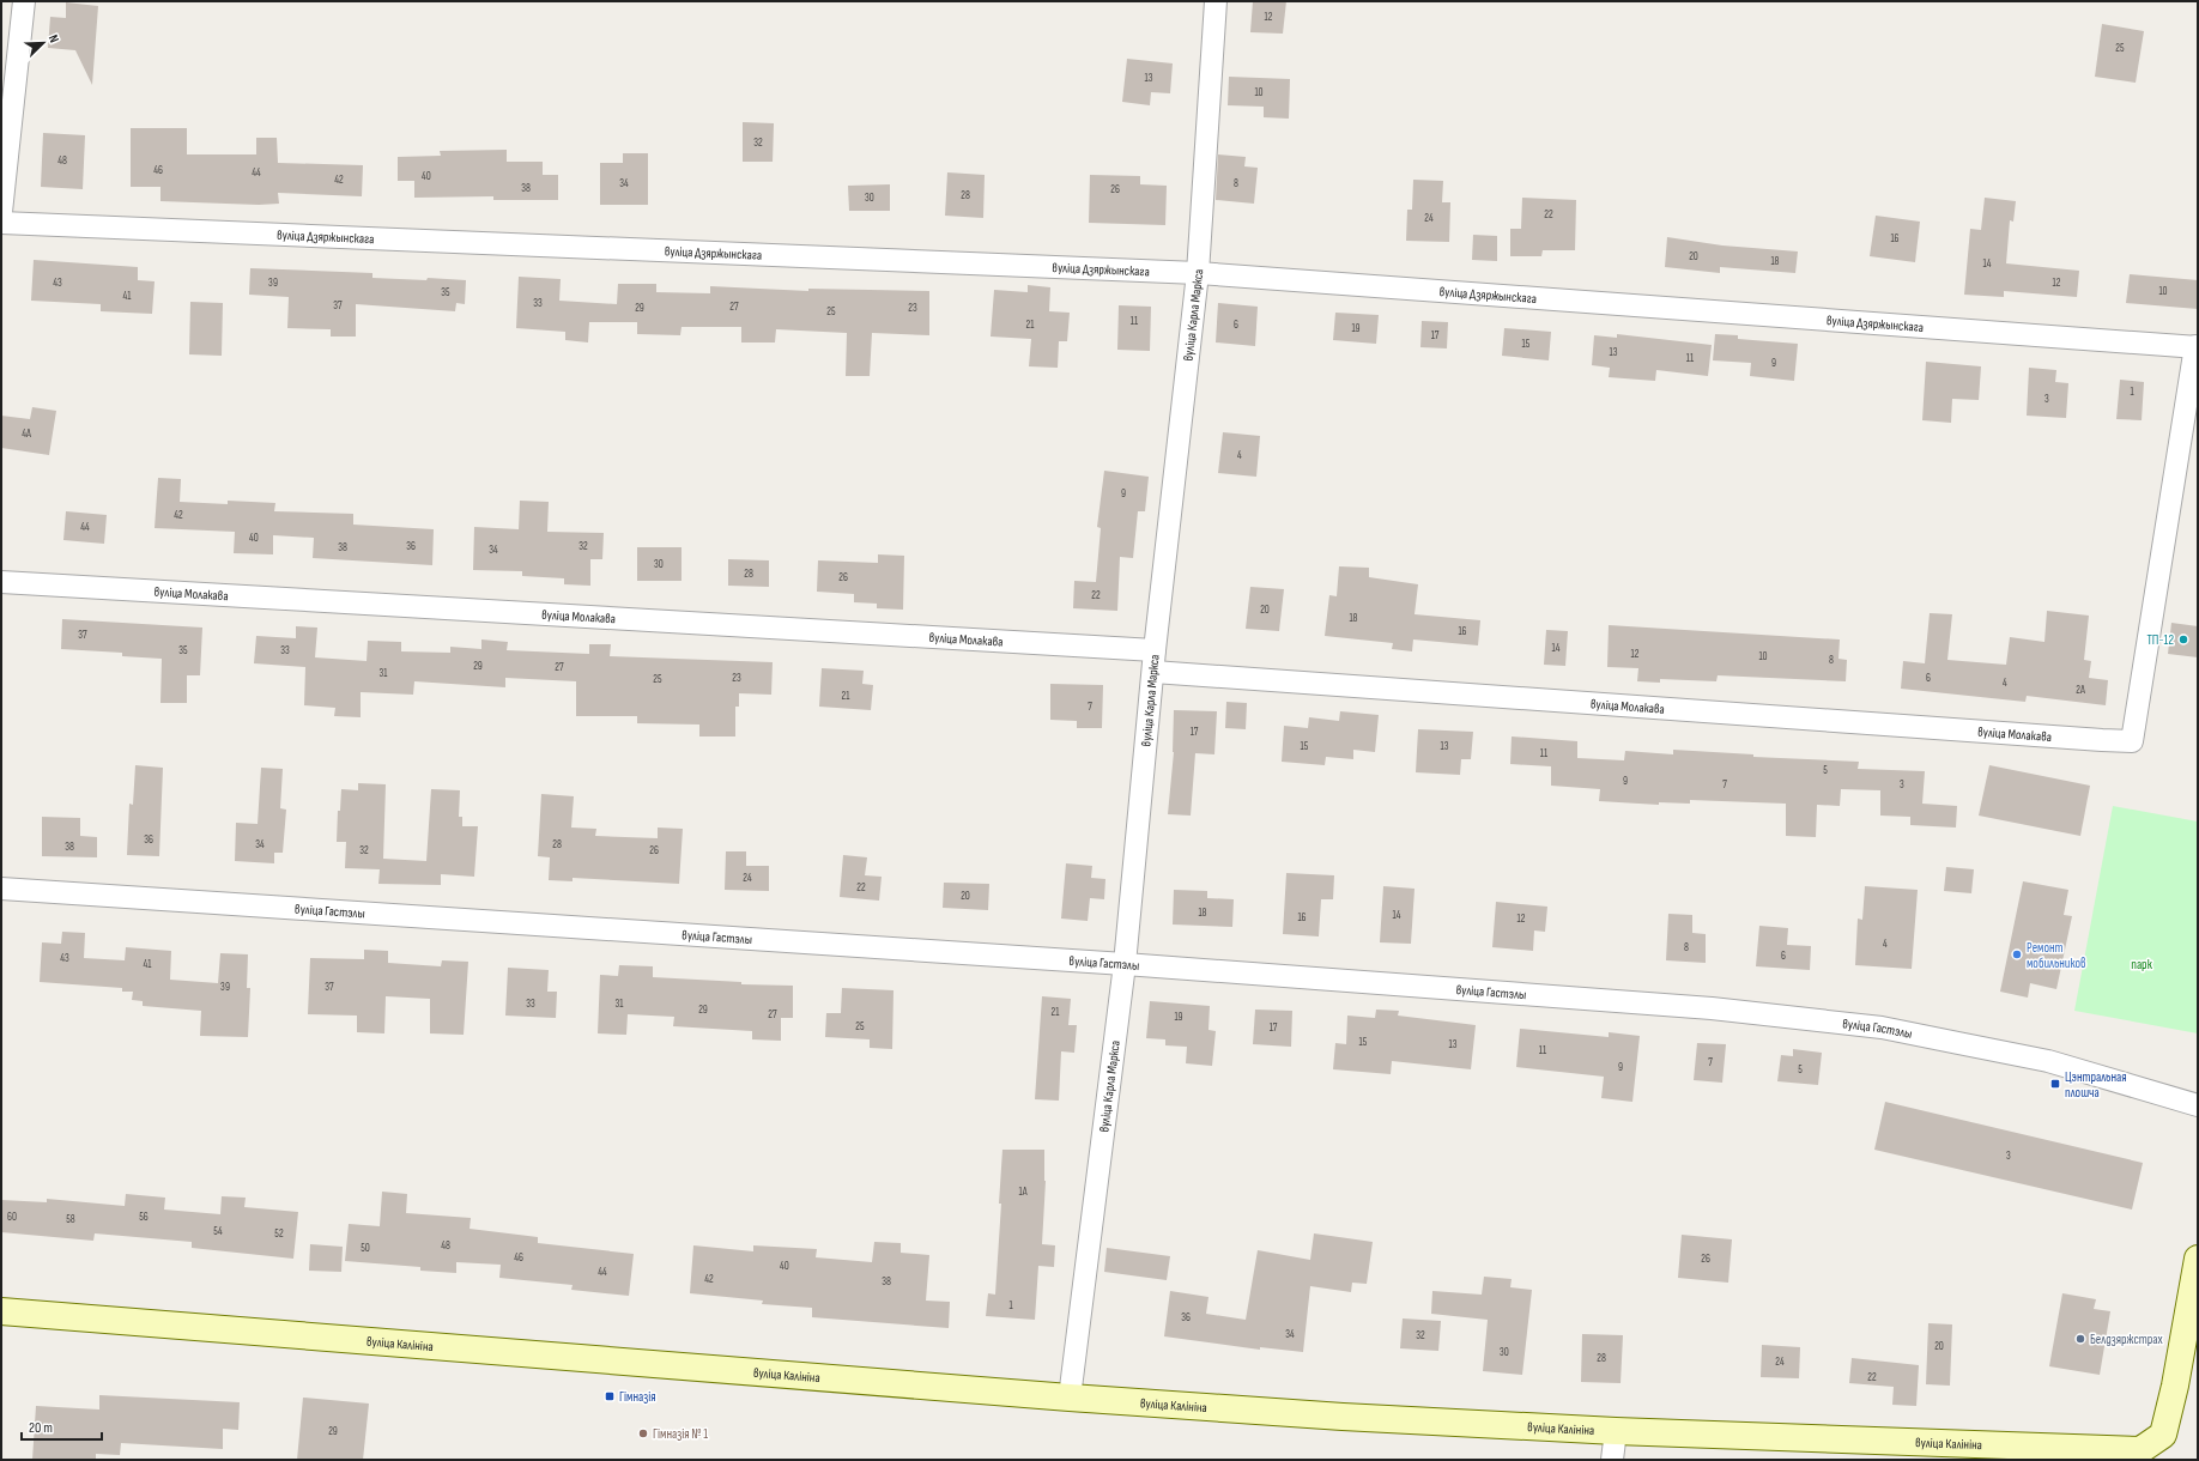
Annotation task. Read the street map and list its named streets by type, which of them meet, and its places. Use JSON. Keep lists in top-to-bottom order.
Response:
{
  "streets": {
    "main road": ["вуліца Калініна"],
    "street": [
      "вуліца Дзяржынскага",
      "вуліца Карла Маркса",
      "вуліца Молакава",
      "вуліца Гастэлы"
    ]
  },
  "crossings": [
    ["вуліца Дзяржынскага", "вуліца Карла Маркса"],
    ["вуліца Дзяржынскага", "вуліца Молакава"],
    ["вуліца Карла Маркса", "вуліца Молакава"],
    ["вуліца Карла Маркса", "вуліца Гастэлы"],
    ["вуліца Карла Маркса", "вуліца Калініна"]
  ],
  "parks": ["парк"],
  "places": {
    "other": [
      "ТП-12",
      "Ремонт мобильников",
      "Белдзяржстрах",
      "Гімназія № 1"
    ],
    "transit": ["Цэнтральная плошча", "Гімназія"]
  },
  "house_numbers": [
    "12",
    "25",
    "13",
    "10",
    "32",
    "48",
    "46",
    "44",
    "40",
    "42",
    "34",
    "8",
    "38",
    "26",
    "28",
    "30",
    "22",
    "24",
    "16",
    "20",
    "18",
    "14",
    "43",
    "39",
    "12",
    "10",
    "35",
    "41",
    "33",
    "37",
    "27",
    "29",
    "23",
    "25",
    "11",
    "21",
    "6",
    "19",
    "17",
    "15",
    "13",
    "11",
    "9",
    "1",
    "3",
    "4А",
    "4",
    "9",
    "42",
    "44",
    "40",
    "36",
    "32",
    "38",
    "34",
    "30",
    "28",
    "26",
    "22",
    "20",
    "18",
    "16",
    "37",
    "14",
    "35",
    "33",
    "12",
    "10",
    "8",
    "29",
    "27",
    "31",
    "23",
    "6",
    "25",
    "4",
    "2А",
    "21",
    "7",
    "17",
    "15",
    "13",
    "11",
    "5",
    "9",
    "7",
    "3",
    "36",
    "34",
    "28",
    "38",
    "32",
    "26",
    "24",
    "22",
    "20",
    "18",
    "14",
    "16",
    "12",
    "4",
    "8",
    "6",
    "43",
    "41",
    "39",
    "37",
    "33",
    "31",
    "29",
    "21",
    "27",
    "19",
    "25",
    "17",
    "15",
    "13",
    "11",
    "7",
    "9",
    "5",
    "3",
    "1А",
    "60",
    "56",
    "58",
    "54",
    "52",
    "48",
    "50",
    "46",
    "26",
    "40",
    "44",
    "42",
    "38",
    "1",
    "36",
    "34",
    "32",
    "20",
    "30",
    "28",
    "24",
    "22",
    "29"
  ],
  "scale_bar": "20 m",
  "north": "top right"
}
